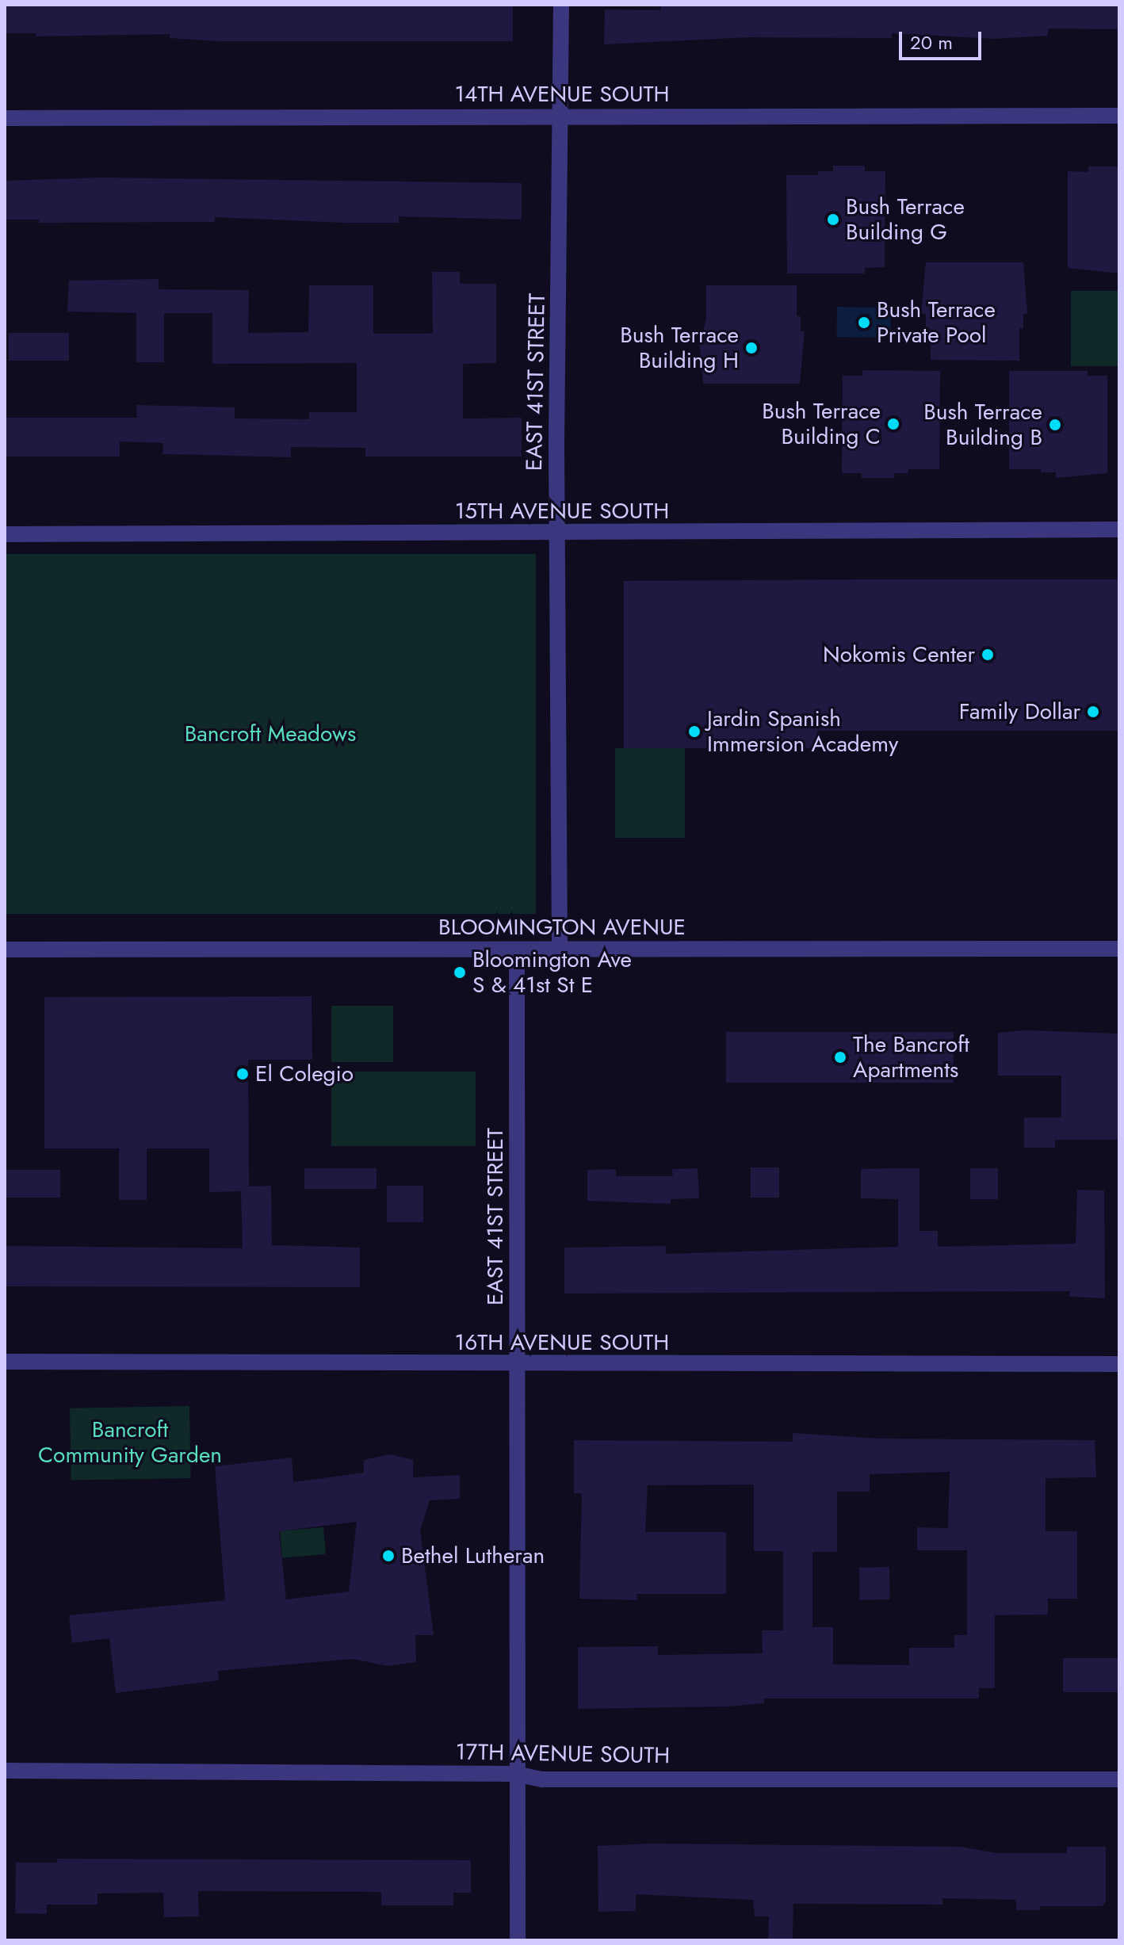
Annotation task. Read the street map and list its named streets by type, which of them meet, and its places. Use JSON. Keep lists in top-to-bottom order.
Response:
{
  "streets": {
    "street": [
      "14TH AVENUE SOUTH",
      "EAST 41ST STREET",
      "15TH AVENUE SOUTH",
      "BLOOMINGTON AVENUE",
      "16TH AVENUE SOUTH",
      "17TH AVENUE SOUTH"
    ]
  },
  "crossings": [
    ["14TH AVENUE SOUTH", "EAST 41ST STREET"],
    ["EAST 41ST STREET", "15TH AVENUE SOUTH"],
    ["EAST 41ST STREET", "BLOOMINGTON AVENUE"],
    ["EAST 41ST STREET", "16TH AVENUE SOUTH"],
    ["EAST 41ST STREET", "17TH AVENUE SOUTH"]
  ],
  "parks": ["Bancroft Meadows", "Bancroft Community Garden"],
  "places": [
    "Bush Terrace Building G",
    "Bush Terrace Private Pool",
    "Bush Terrace Building H",
    "Bush Terrace Building C",
    "Bush Terrace Building B",
    "Nokomis Center",
    "Family Dollar",
    "Jardin Spanish Immersion Academy",
    "Bloomington Ave S & 41st St E",
    "The Bancroft Apartments",
    "El Colegio",
    "Bethel Lutheran"
  ],
  "scale_bar": "20 m"
}
